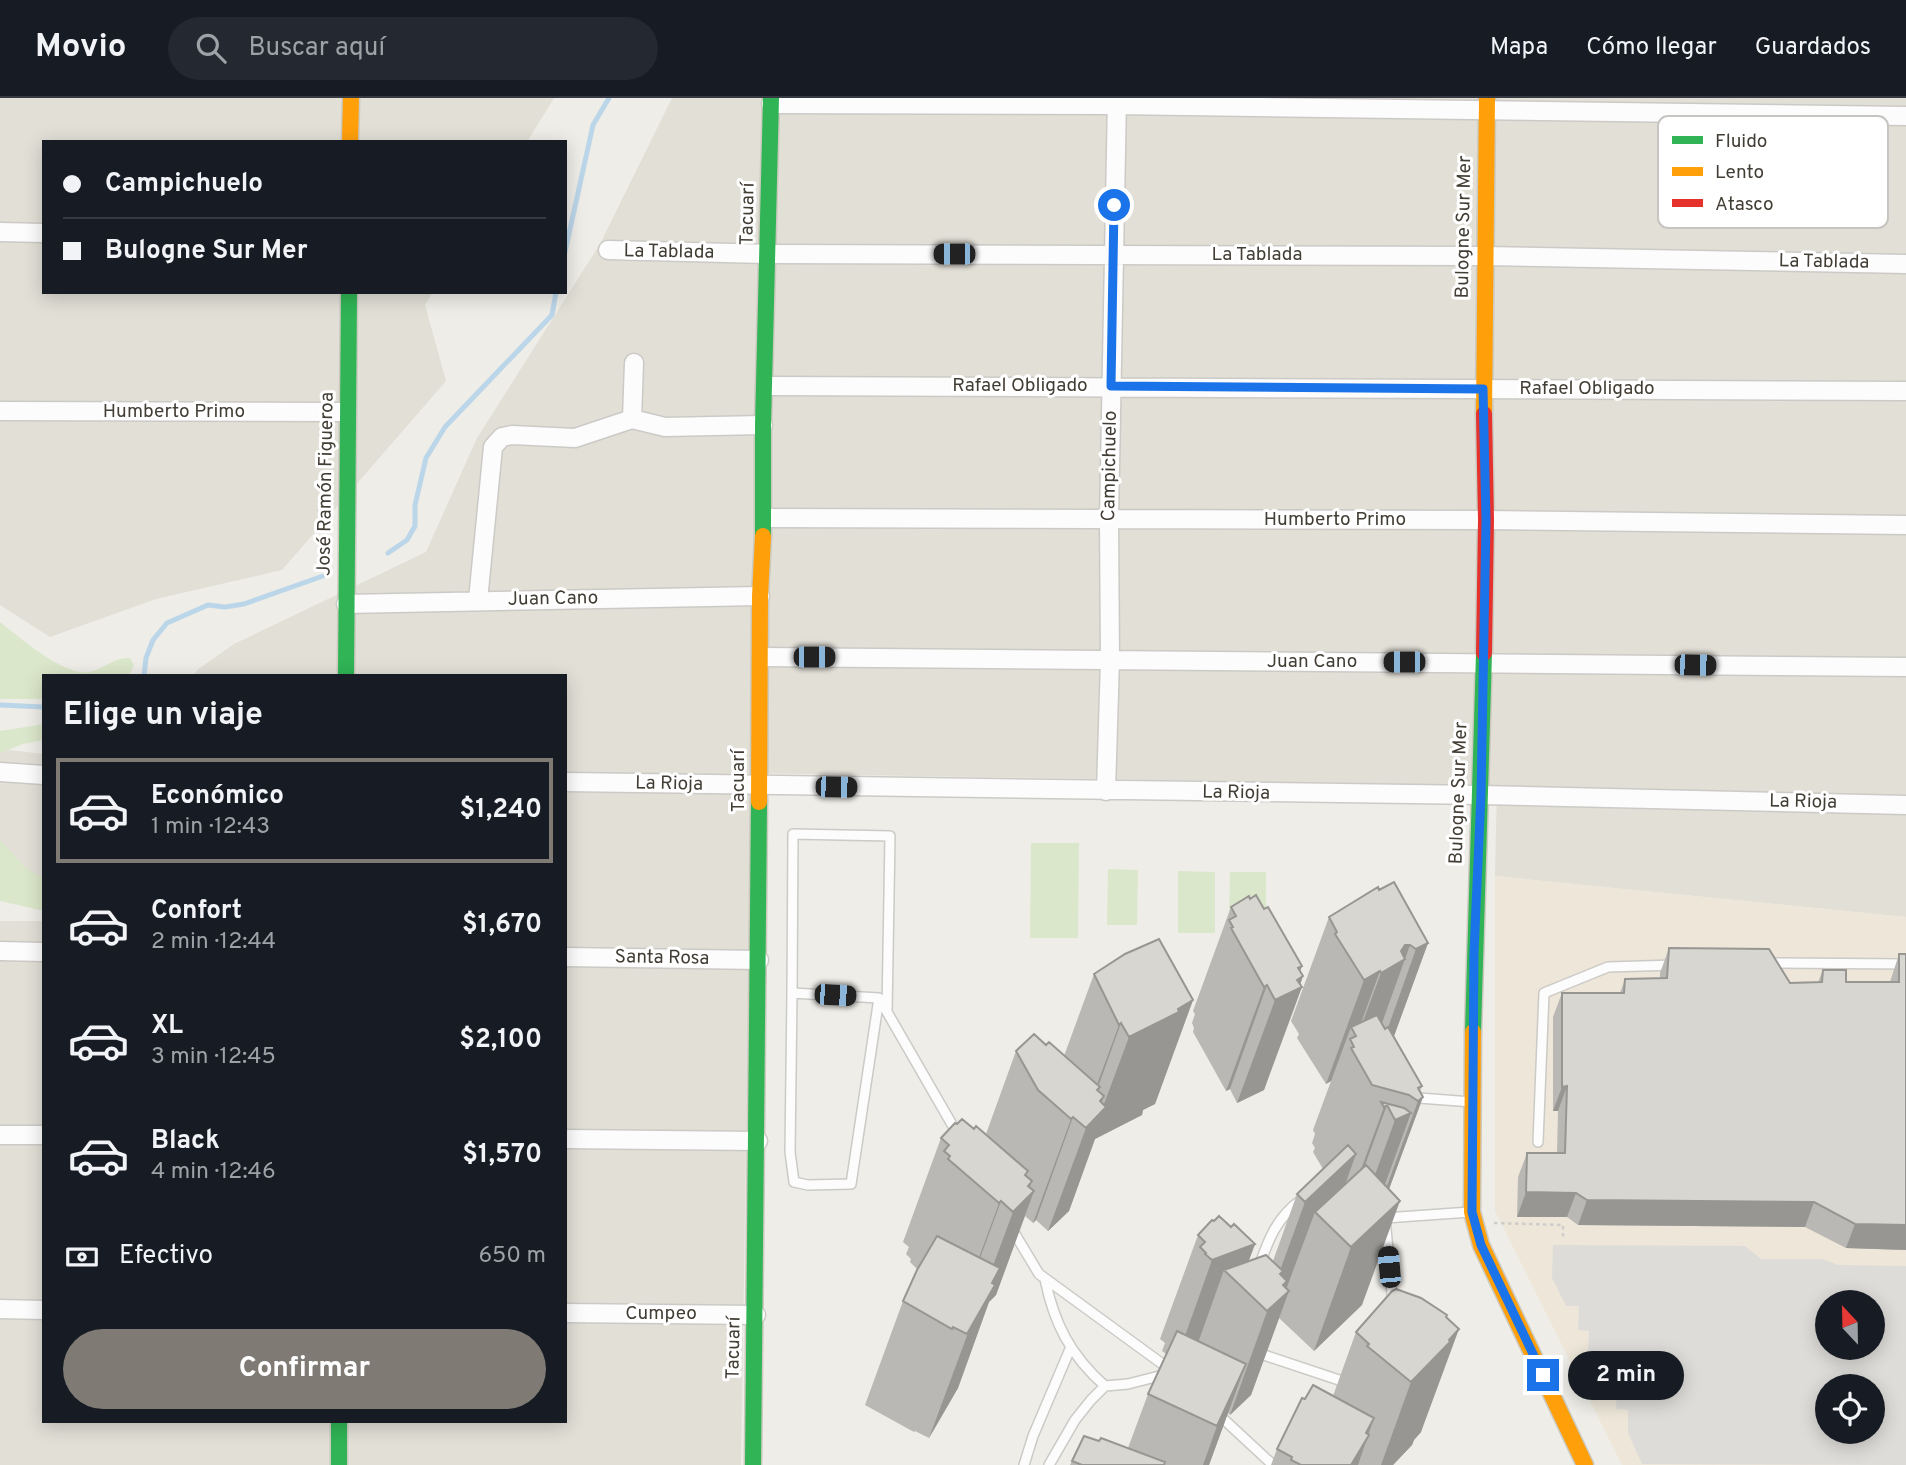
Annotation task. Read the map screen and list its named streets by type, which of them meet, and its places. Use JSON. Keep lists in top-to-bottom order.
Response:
{
  "streets": {
    "street": [
      "Tacuarí",
      "Bulogne Sur Mer",
      "La Tablada",
      "Rafael Obligado",
      "Humberto Primo",
      "Campichuelo",
      "José Ramón Figueroa",
      "Juan Cano",
      "La Rioja",
      "Santa Rosa",
      "Cumpeo"
    ]
  },
  "crossings": [
    ["Tacuarí", "La Tablada"],
    ["Tacuarí", "Rafael Obligado"],
    ["Tacuarí", "Humberto Primo"],
    ["Tacuarí", "Juan Cano"],
    ["Tacuarí", "La Rioja"],
    ["Tacuarí", "Santa Rosa"],
    ["Tacuarí", "Cumpeo"],
    ["Bulogne Sur Mer", "La Tablada"],
    ["Bulogne Sur Mer", "Rafael Obligado"],
    ["Bulogne Sur Mer", "Humberto Primo"],
    ["Bulogne Sur Mer", "Juan Cano"],
    ["Bulogne Sur Mer", "La Rioja"],
    ["La Tablada", "Campichuelo"],
    ["Rafael Obligado", "Campichuelo"],
    ["Humberto Primo", "Campichuelo"],
    ["Humberto Primo", "José Ramón Figueroa"],
    ["Campichuelo", "Juan Cano"],
    ["Campichuelo", "La Rioja"],
    ["José Ramón Figueroa", "Juan Cano"]
  ],
  "legend": ["Fluido", "Lento", "Atasco"],
  "north": "top",
  "page": {
    "header": "Movio",
    "search": "Buscar aquí",
    "nav": ["Mapa", "Cómo llegar", "Guardados"],
    "banner": ["Campichuelo", "Bulogne Sur Mer"],
    "heading": "Elige un viaje",
    "list": [
      {
        "name": "Económico",
        "note": "1 min · 12:43",
        "value": "$1,240"
      },
      {
        "name": "Confort",
        "note": "2 min · 12:44",
        "value": "$1,670"
      },
      {
        "name": "XL",
        "note": "3 min · 12:45",
        "value": "$2,100"
      },
      {
        "name": "Black",
        "note": "4 min · 12:46",
        "value": "$1,570"
      }
    ],
    "pay": ["Efectivo", "650 m"],
    "buttons": "Confirmar",
    "bubble": "2 min"
  }
}
